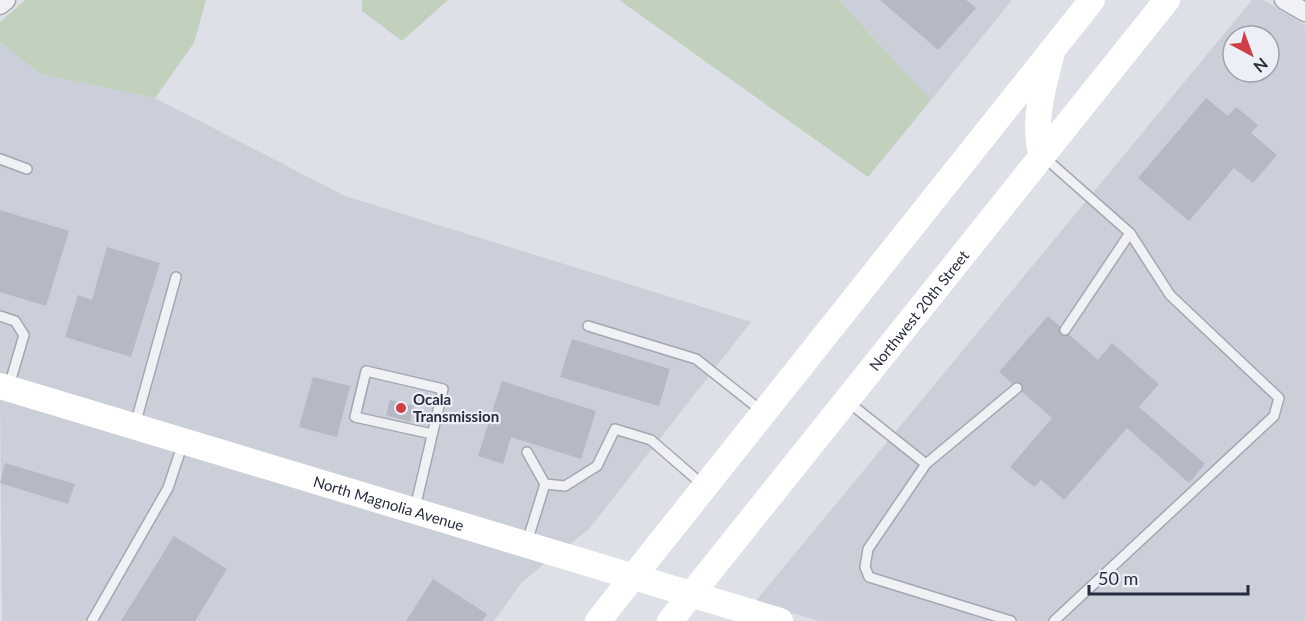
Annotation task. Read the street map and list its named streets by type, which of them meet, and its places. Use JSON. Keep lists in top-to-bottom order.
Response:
{
  "streets": {
    "main road": ["Northwest 20th Street", "North Magnolia Avenue"]
  },
  "crossings": [
    ["Northwest 20th Street", "North Magnolia Avenue"]
  ],
  "places": ["Ocala Transmission"],
  "scale_bar": "50 m",
  "north": "bottom right"
}
